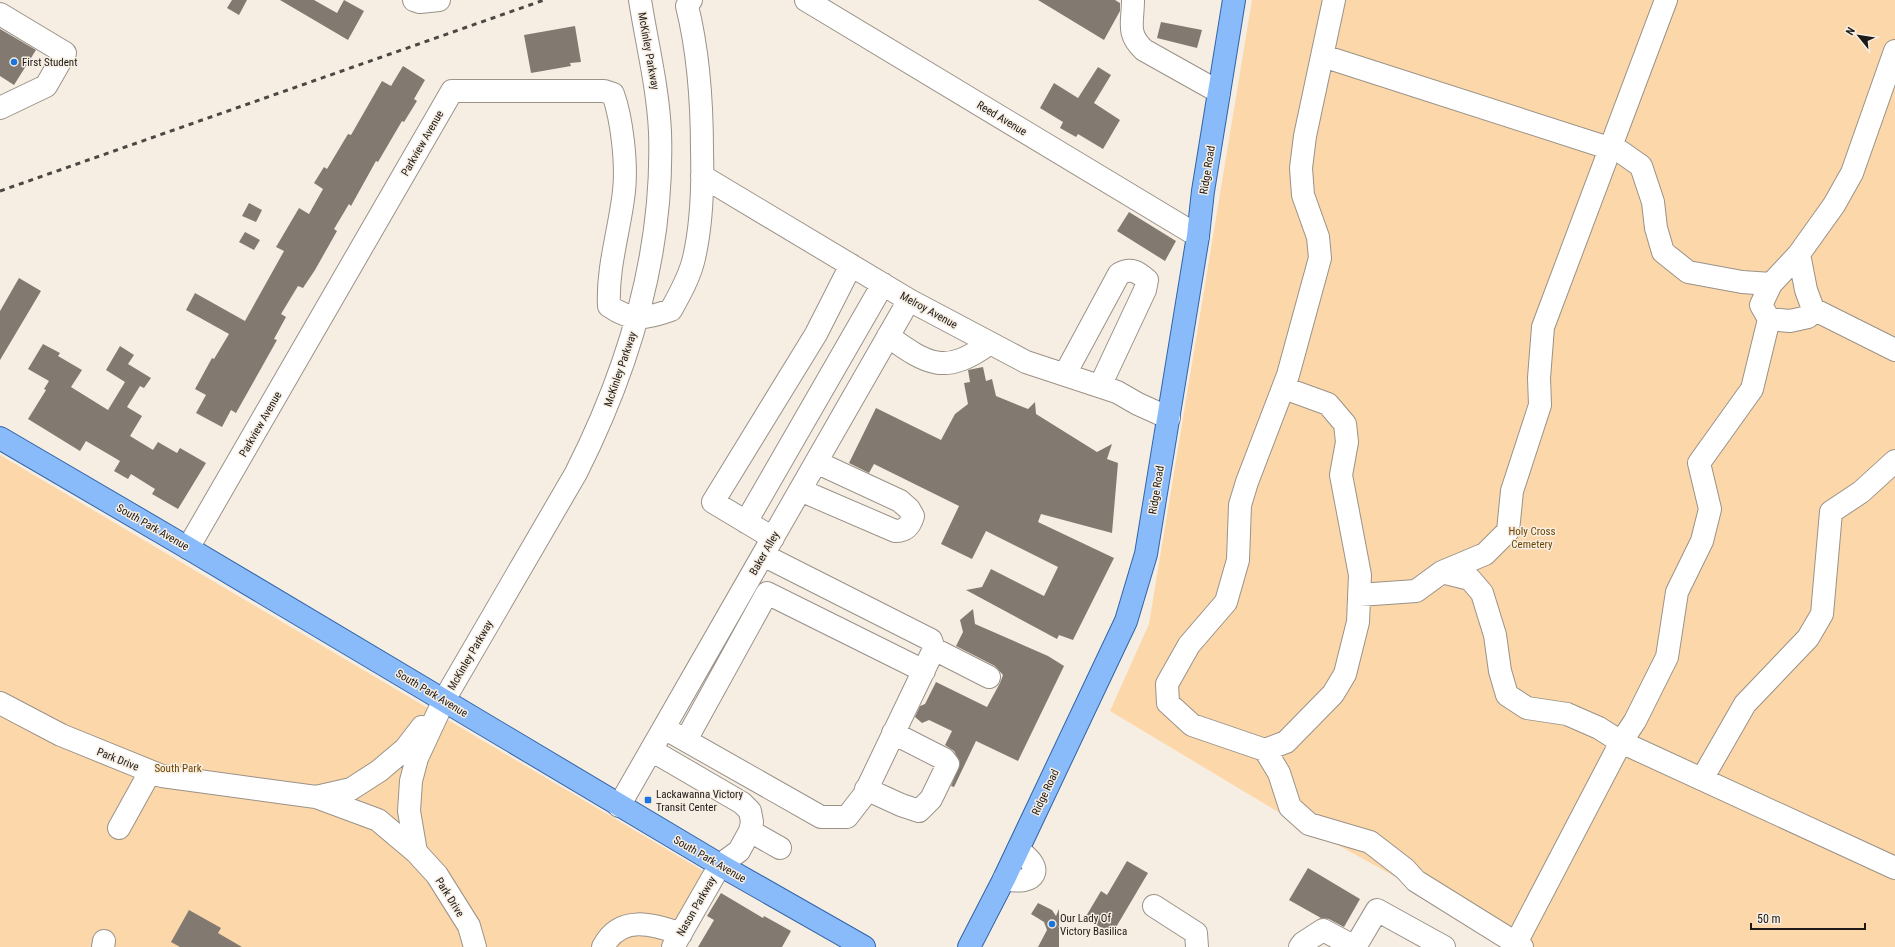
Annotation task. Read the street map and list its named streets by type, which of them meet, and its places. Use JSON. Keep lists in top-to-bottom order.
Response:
{
  "streets": {
    "main road": ["Ridge Road", "South Park Avenue"],
    "street": [
      "McKinley Parkway",
      "Reed Avenue",
      "Parkview Avenue",
      "Melroy Avenue",
      "Baker Alley",
      "Park Drive",
      "Nason Parkway"
    ]
  },
  "crossings": [
    ["McKinley Parkway", "Parkview Avenue"],
    ["McKinley Parkway", "South Park Avenue"],
    ["McKinley Parkway", "Park Drive"],
    ["Reed Avenue", "Ridge Road"],
    ["Parkview Avenue", "South Park Avenue"],
    ["Ridge Road", "Melroy Avenue"],
    ["Melroy Avenue", "Baker Alley"],
    ["South Park Avenue", "Baker Alley"],
    ["South Park Avenue", "Park Drive"],
    ["South Park Avenue", "Nason Parkway"]
  ],
  "parks": ["Holy Cross Cemetery", "South Park"],
  "places": {
    "other": ["First Student", "Our Lady Of Victory Basilica"],
    "transit": ["Lackawanna Victory Transit Center"]
  },
  "scale_bar": "50 m",
  "north": "top left"
}
